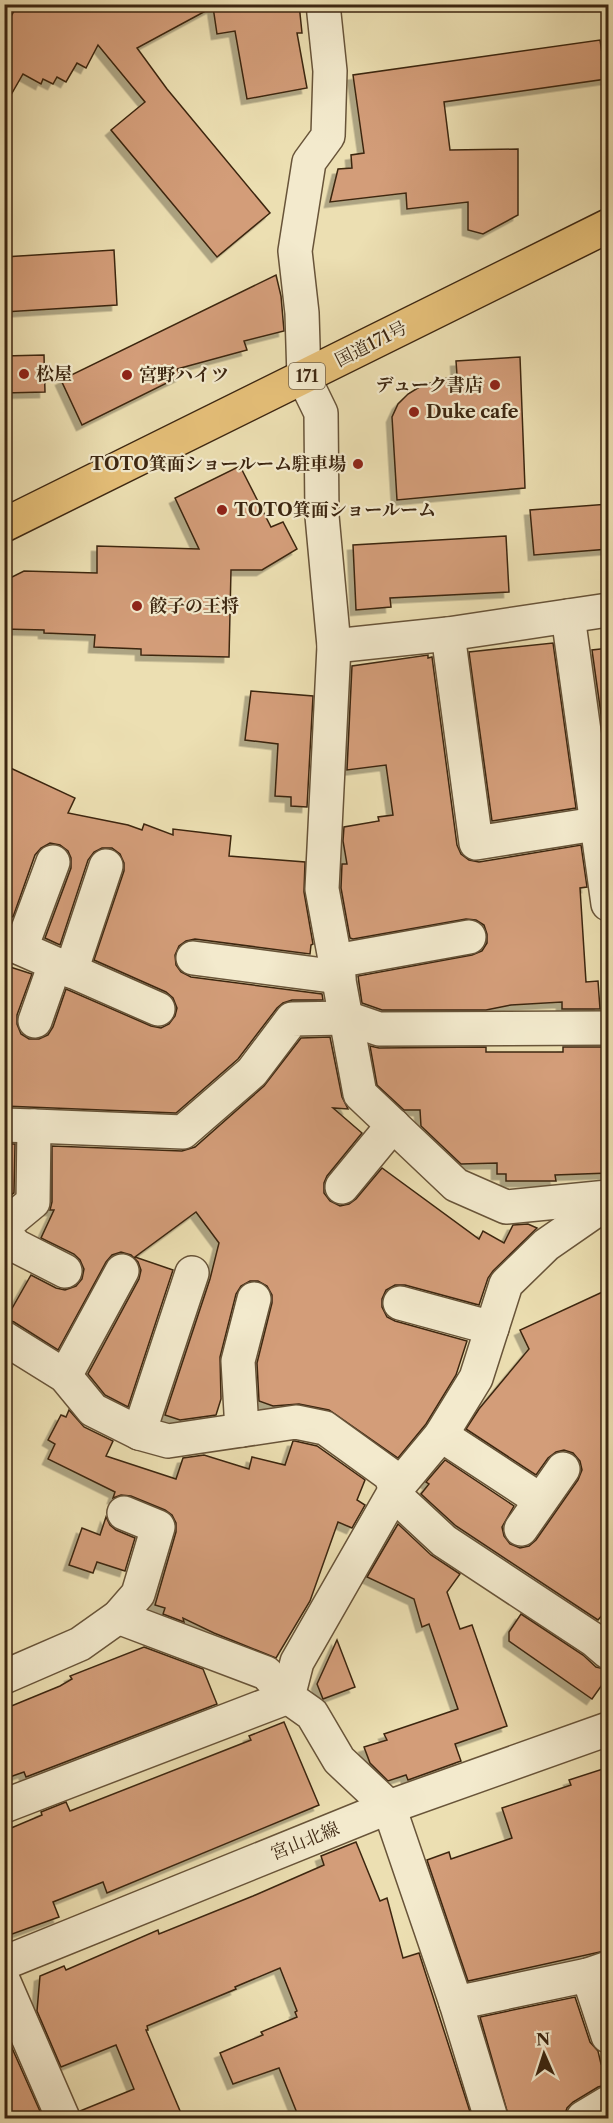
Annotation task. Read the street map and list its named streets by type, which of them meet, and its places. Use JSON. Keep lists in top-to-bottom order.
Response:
{
  "streets": {
    "highway": ["国道171号", "171"],
    "street": ["宮山北線"]
  },
  "places": [
    "松屋",
    "宮野ハイツ",
    "デューク書店",
    "Duke cafe",
    "TOTO箕面ショールーム駐車場",
    "TOTO箕面ショールーム",
    "餃子の王将"
  ],
  "north": "top"
}
